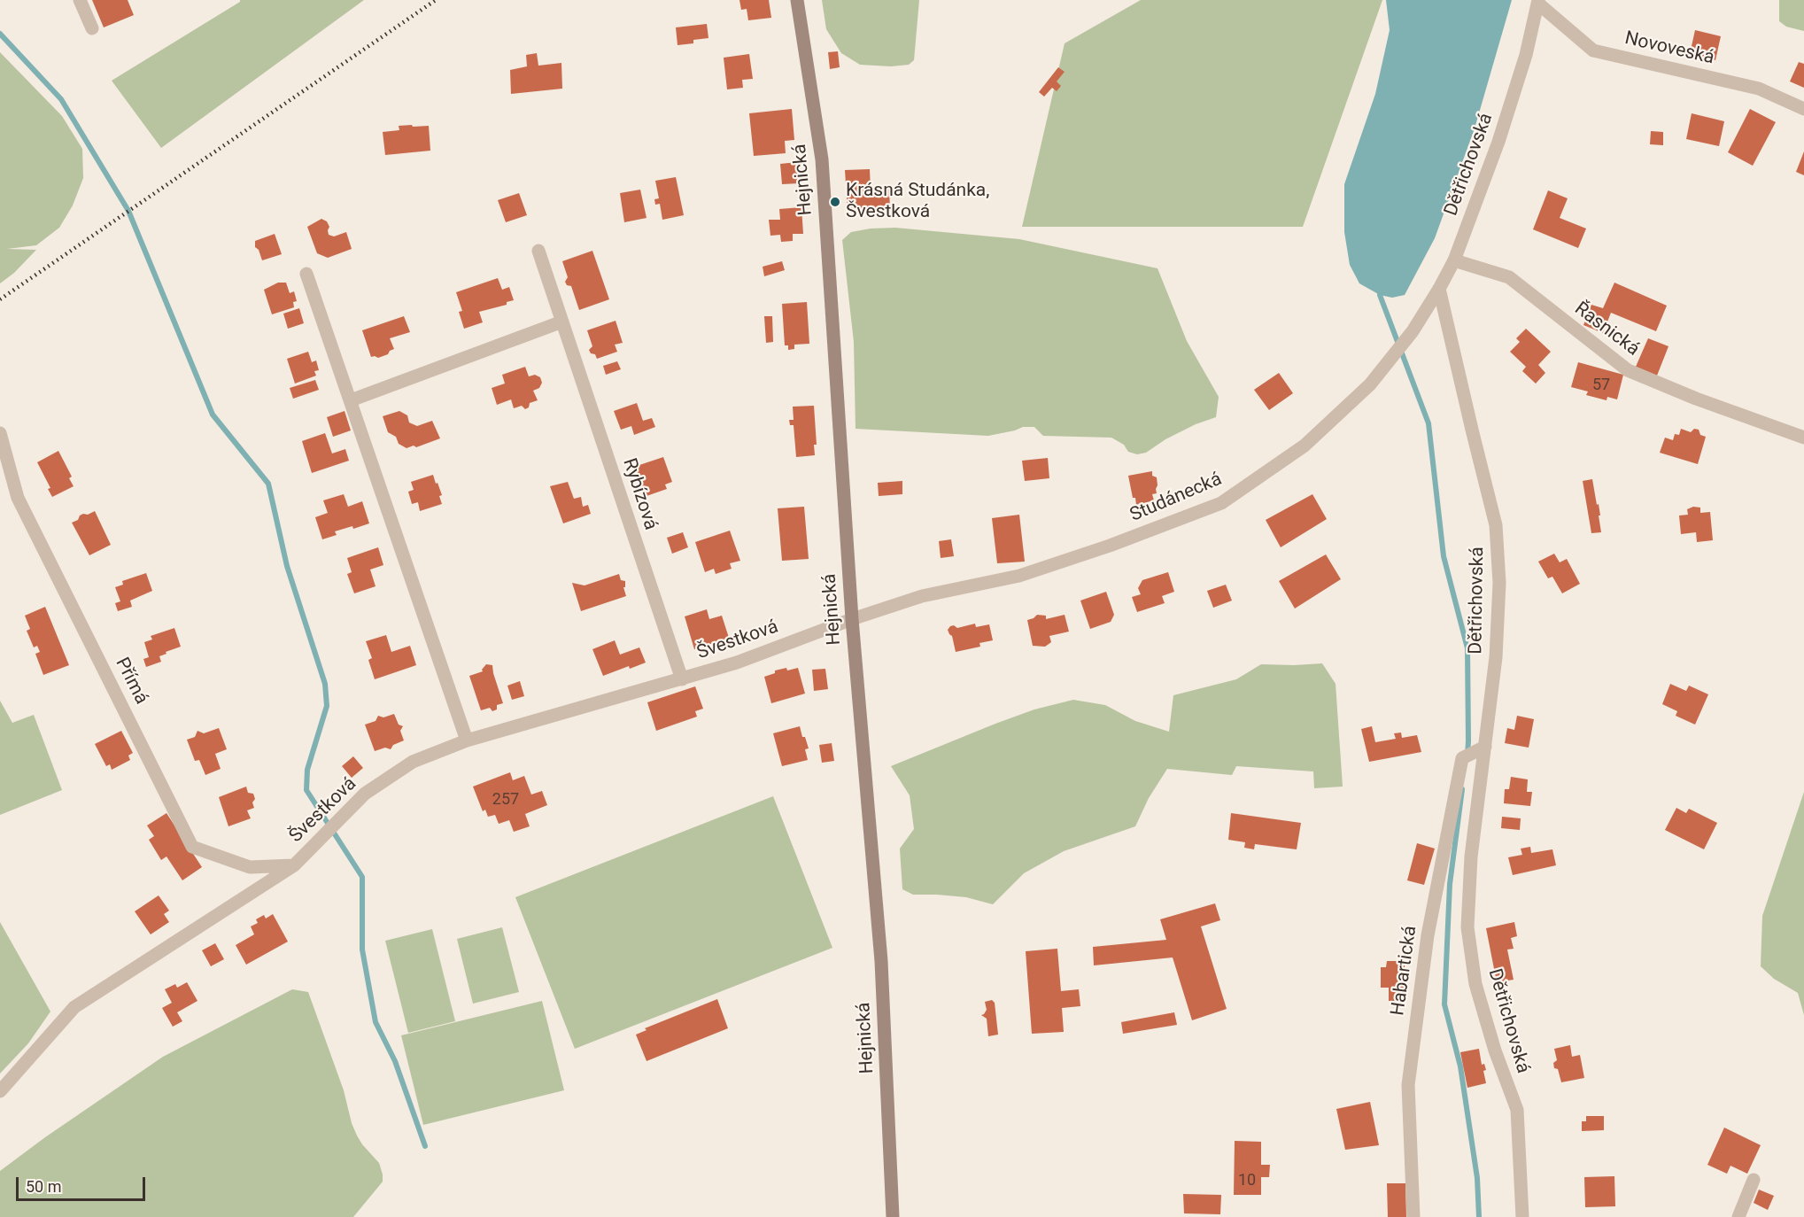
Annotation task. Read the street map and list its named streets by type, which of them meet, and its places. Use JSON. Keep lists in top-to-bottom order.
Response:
{
  "streets": {
    "main road": ["Hejnická"],
    "street": [
      "Novoveská",
      "Dětřichovská",
      "Řasnická",
      "Rybízová",
      "Studánecká",
      "Švestková",
      "Přímá",
      "Habartická"
    ]
  },
  "crossings": [
    ["Novoveská", "Dětřichovská"],
    ["Dětřichovská", "Řasnická"],
    ["Dětřichovská", "Studánecká"],
    ["Dětřichovská", "Habartická"],
    ["Hejnická", "Studánecká"],
    ["Hejnická", "Švestková"],
    ["Rybízová", "Švestková"],
    ["Studánecká", "Švestková"],
    ["Švestková", "Přímá"]
  ],
  "places": ["Krásná Studánka, Švestková"],
  "house_numbers": ["57", "257", "10"],
  "scale_bar": "50 m"
}
